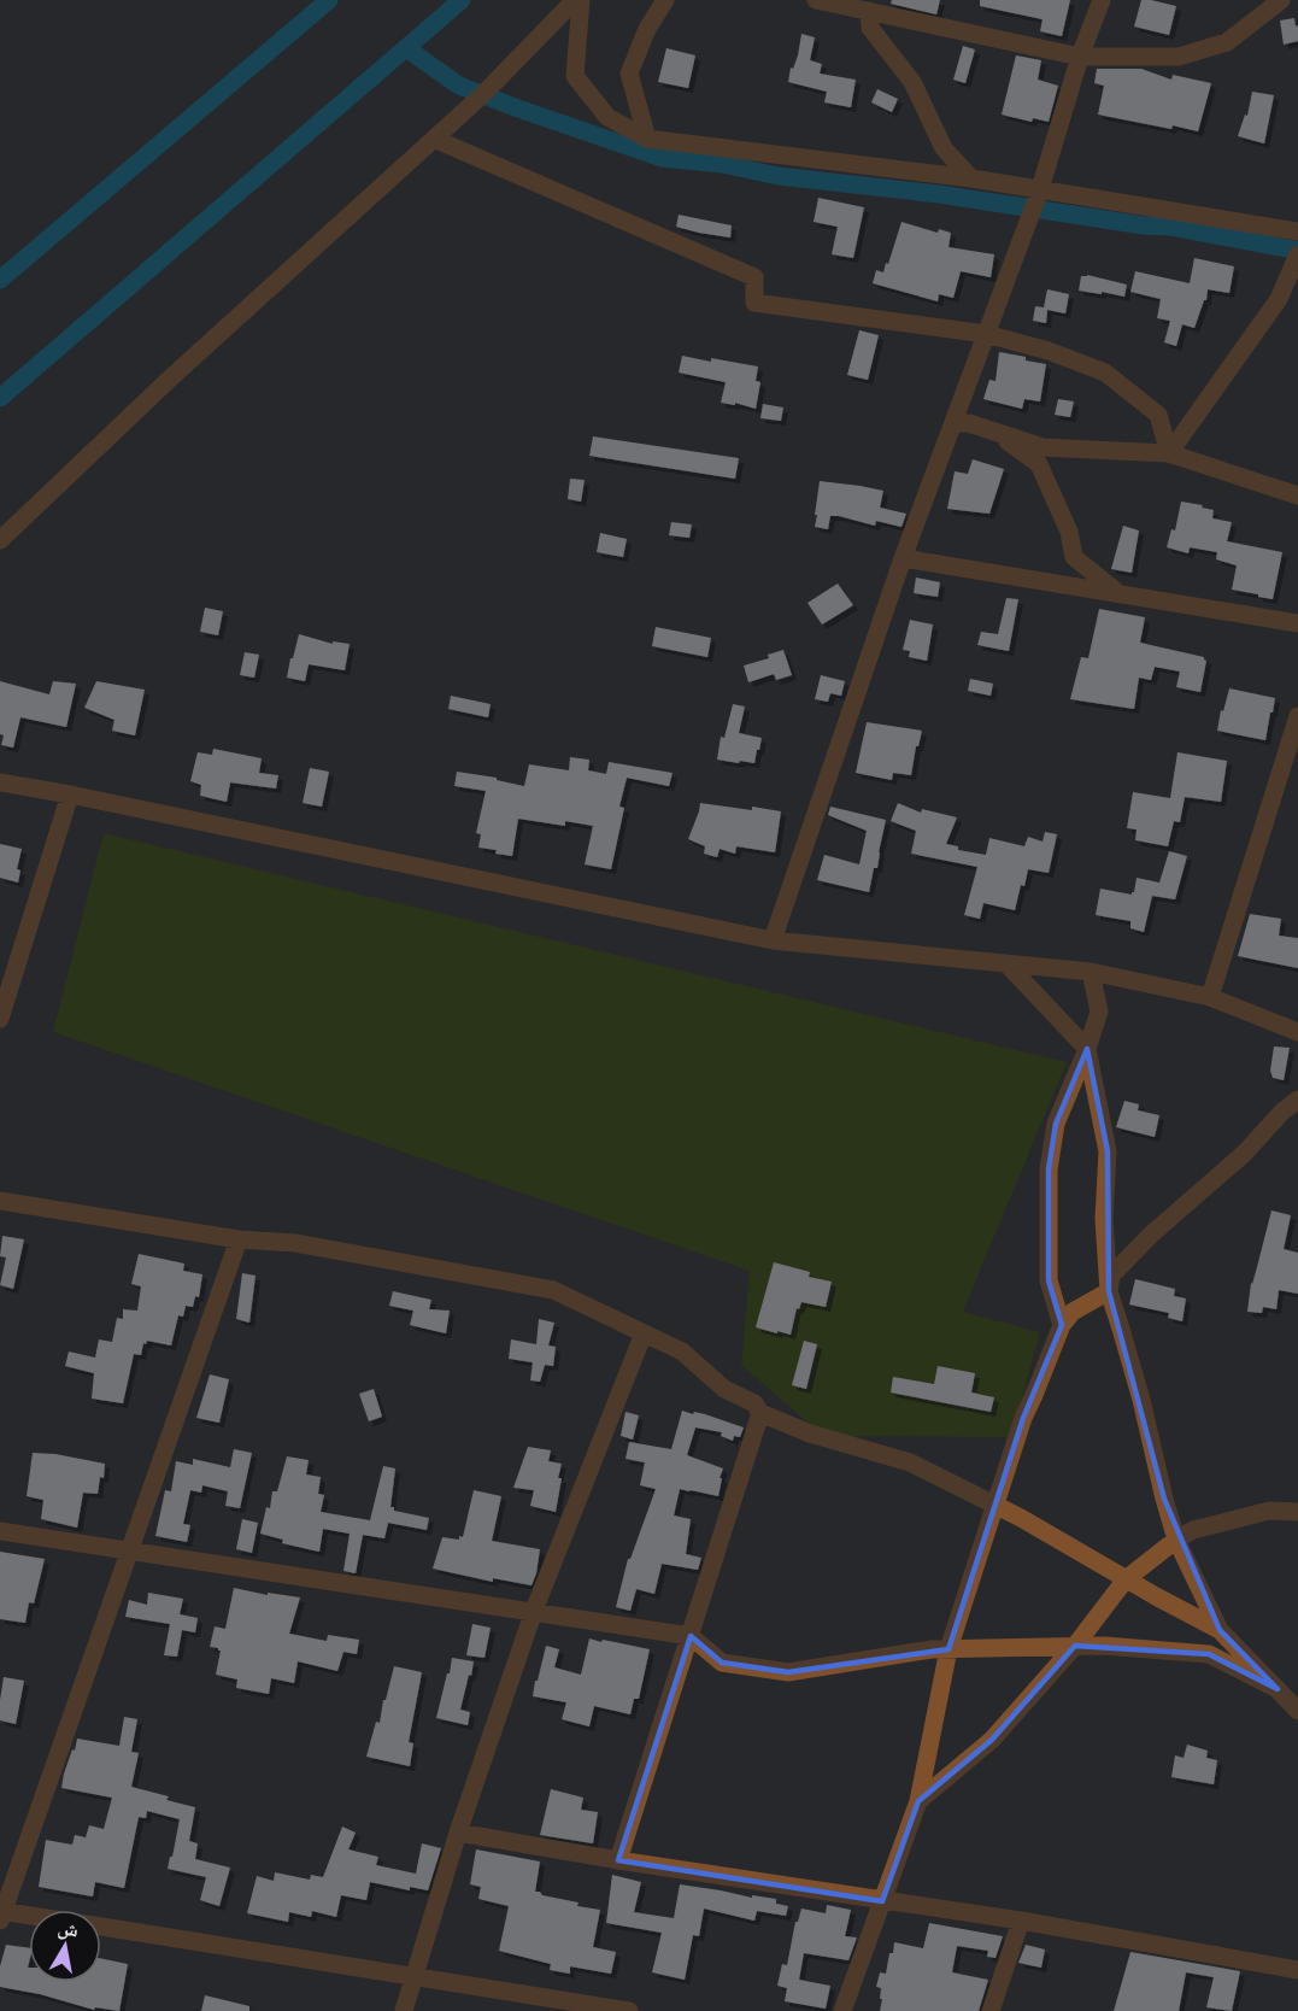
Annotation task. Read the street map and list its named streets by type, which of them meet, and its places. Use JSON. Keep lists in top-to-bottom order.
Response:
{
  "north": "top"
}
